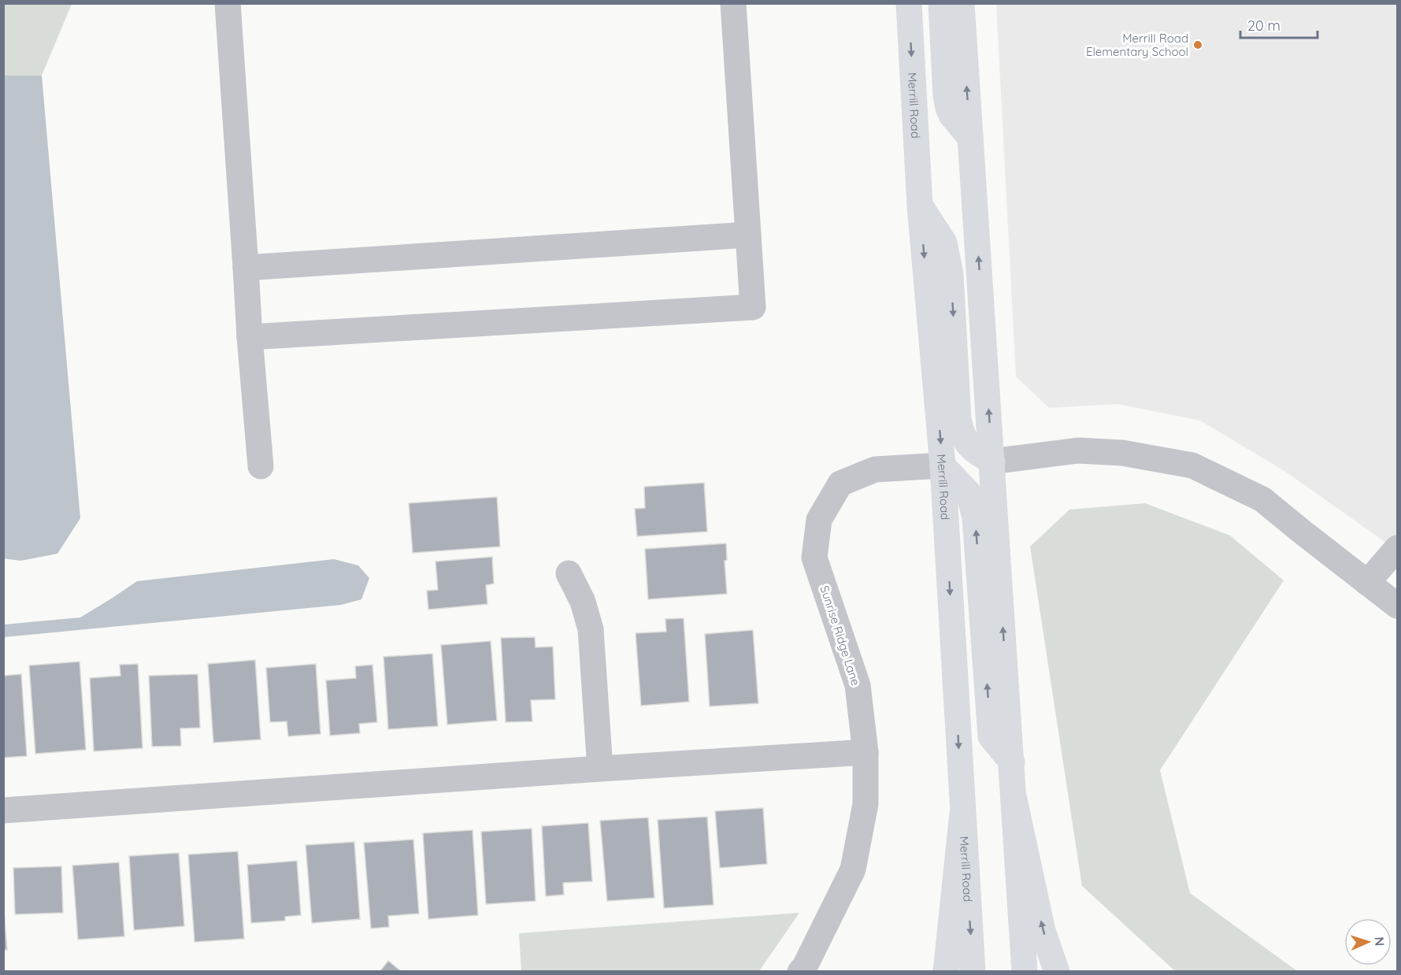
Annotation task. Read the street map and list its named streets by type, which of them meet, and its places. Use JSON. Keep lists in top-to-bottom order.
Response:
{
  "streets": {
    "main road": ["Merrill Road"],
    "street": ["Sunrise Ridge Lane"]
  },
  "crossings": [
    ["Merrill Road", "Sunrise Ridge Lane"]
  ],
  "places": ["Merrill Road Elementary School"],
  "scale_bar": "20 m",
  "north": "right"
}
